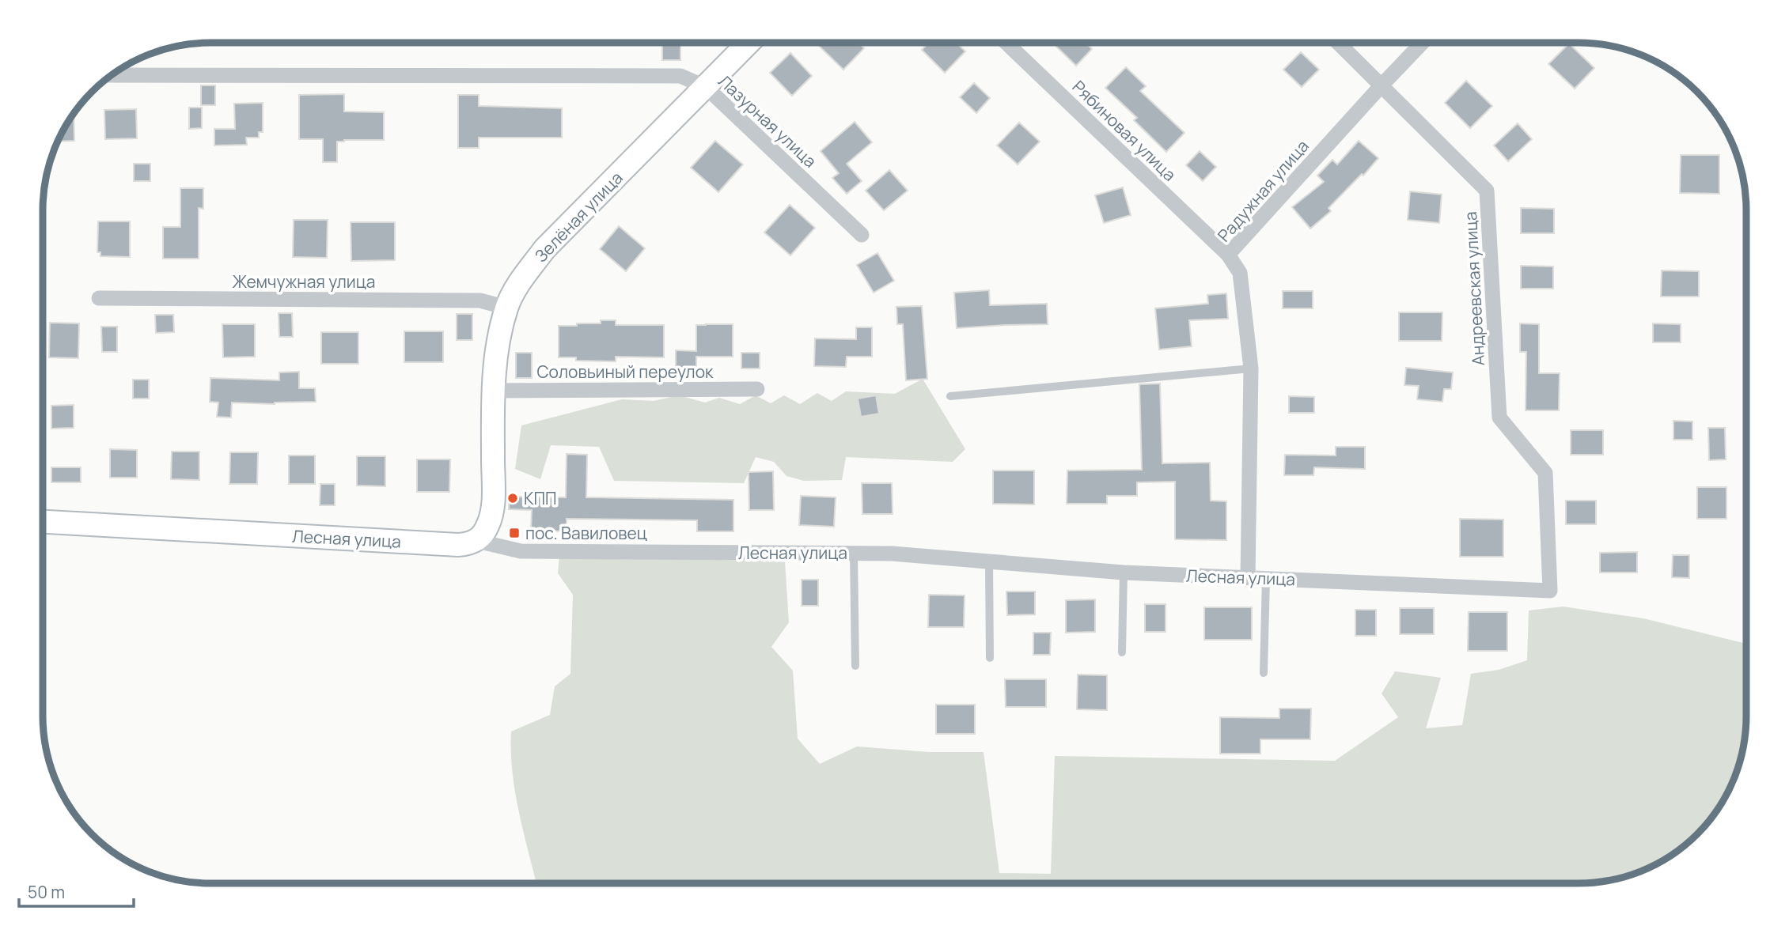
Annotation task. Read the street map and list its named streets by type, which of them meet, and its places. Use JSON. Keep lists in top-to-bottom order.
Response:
{
  "streets": {
    "street": [
      "Лазурная улица",
      "Рябиновая улица",
      "Радужная улица",
      "Зелёная улица",
      "Жемчужная улица",
      "Андреевская улица",
      "Соловьиный переулок",
      "Лесная улица"
    ]
  },
  "crossings": [
    ["Лазурная улица", "Зелёная улица"],
    ["Рябиновая улица", "Радужная улица"],
    ["Радужная улица", "Андреевская улица"],
    ["Радужная улица", "Лесная улица"],
    ["Зелёная улица", "Жемчужная улица"],
    ["Зелёная улица", "Соловьиный переулок"],
    ["Зелёная улица", "Лесная улица"],
    ["Андреевская улица", "Лесная улица"]
  ],
  "places": {
    "other": ["КПП"],
    "transit": ["пос. Вавиловец"]
  },
  "scale_bar": "50 m"
}
